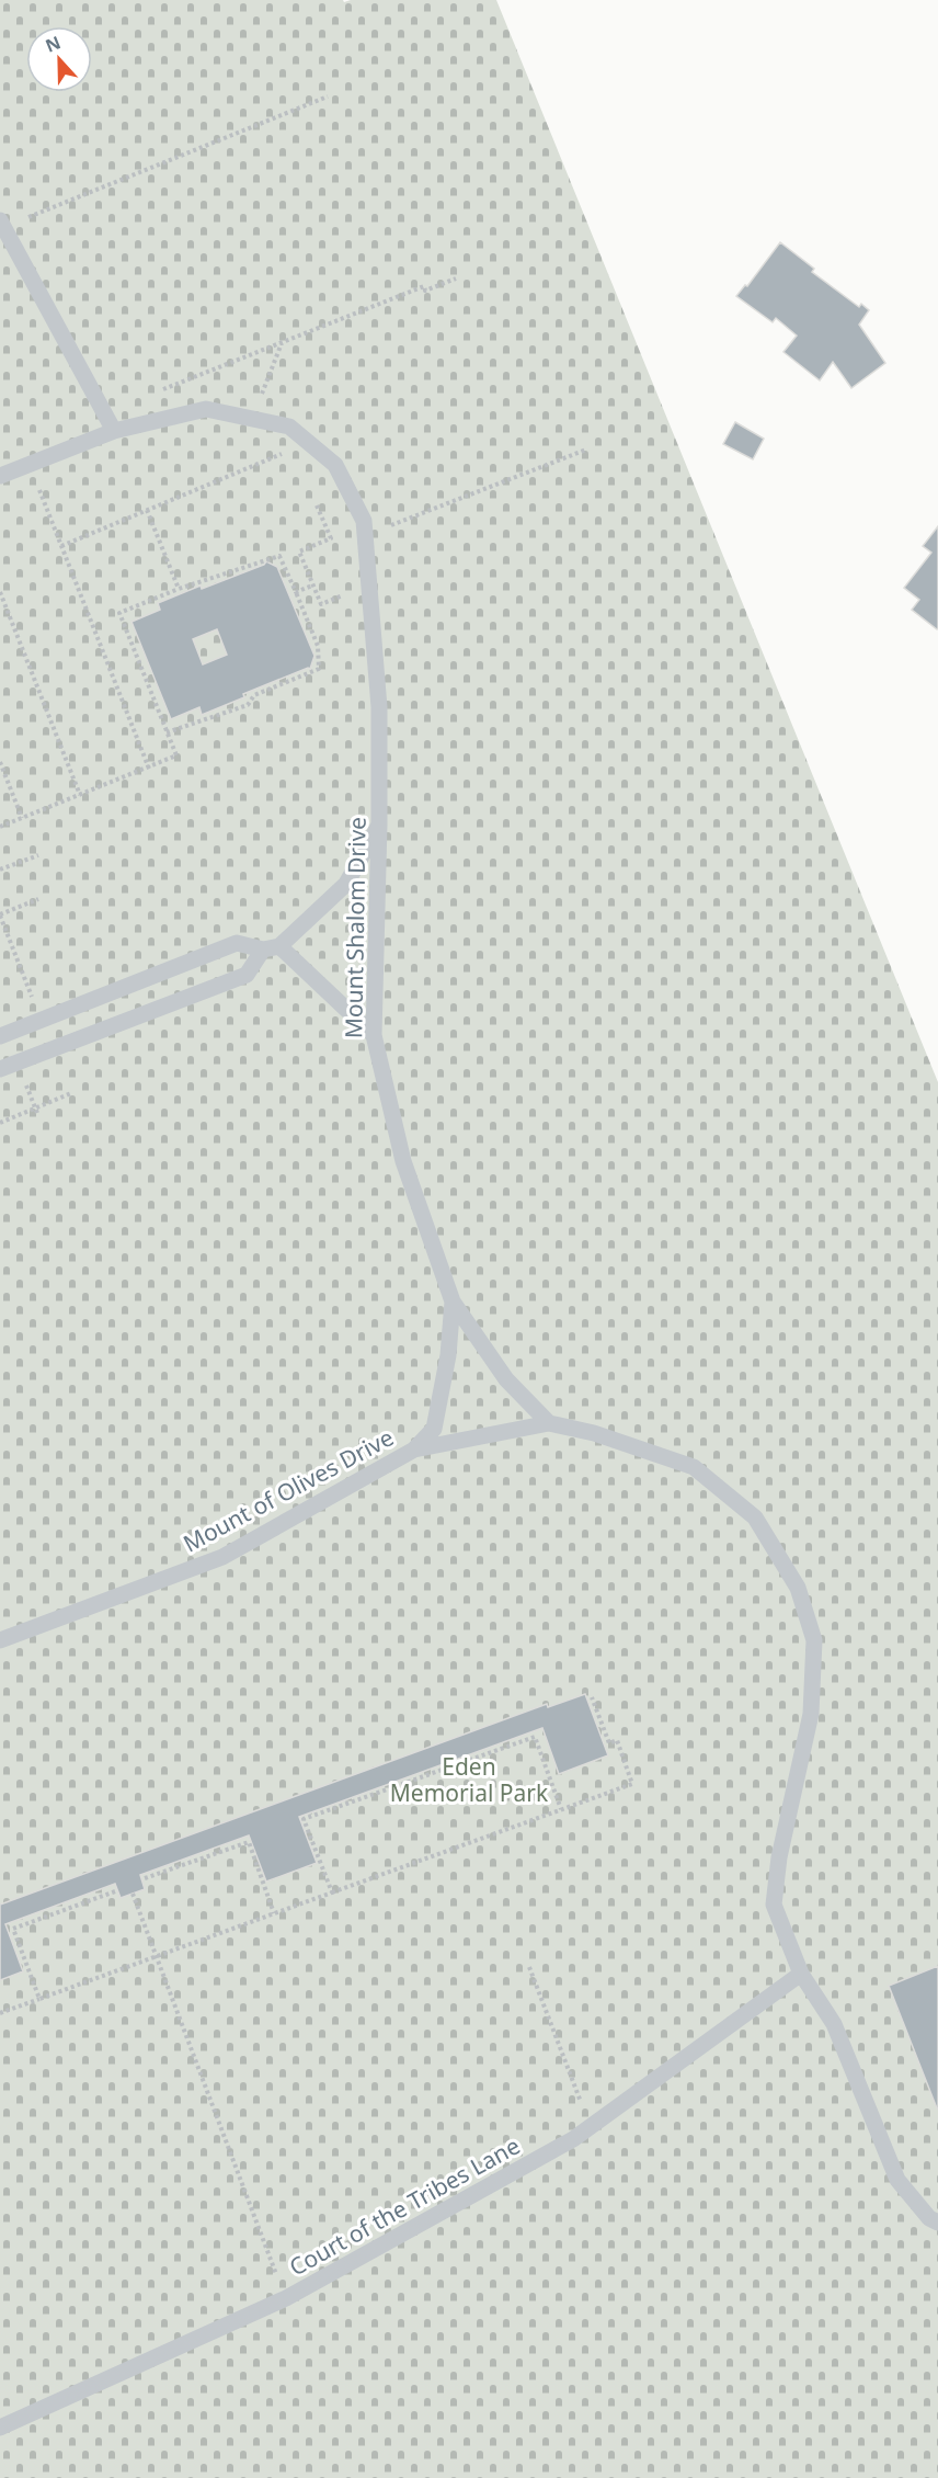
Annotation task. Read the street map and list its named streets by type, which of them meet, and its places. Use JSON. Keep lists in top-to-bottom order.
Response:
{
  "streets": {
    "lane": ["Mount Shalom Drive", "Mount of Olives Drive", "Court of the Tribes Lane"]
  },
  "crossings": [
    ["Mount Shalom Drive", "Mount of Olives Drive"]
  ],
  "parks": ["Eden Memorial Park"],
  "north": "top"
}
